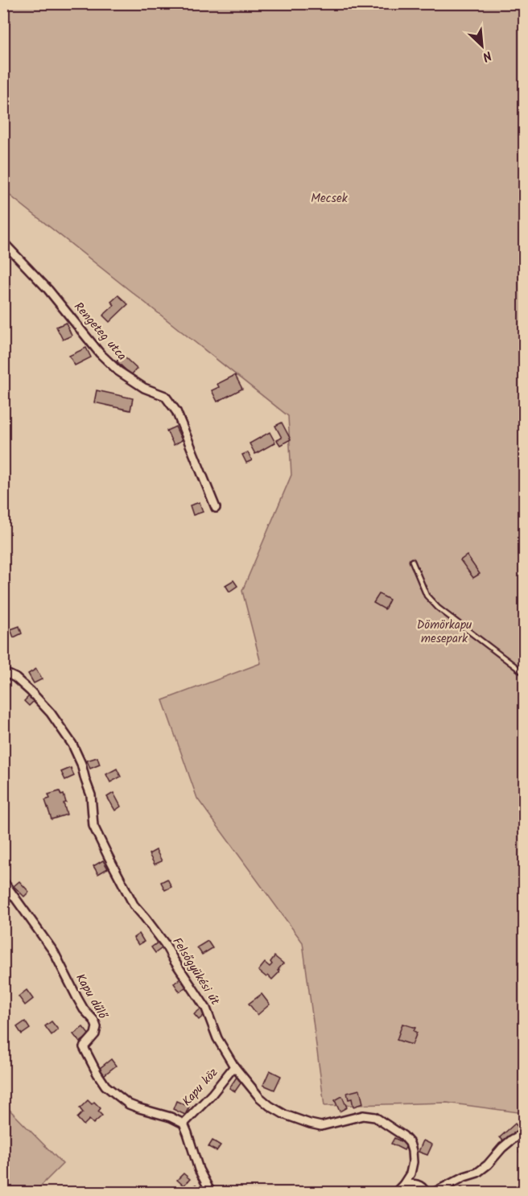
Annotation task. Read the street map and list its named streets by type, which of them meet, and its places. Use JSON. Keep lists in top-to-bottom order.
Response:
{
  "streets": {
    "street": [
      "Rengeteg utca",
      "Felsőgyükési út",
      "Kapu dűlő",
      "Kapu köz"
    ]
  },
  "crossings": [
    ["Felsőgyükési út", "Kapu köz"],
    ["Kapu dűlő", "Kapu köz"]
  ],
  "parks": ["Mecsek", "Dömörkapu mesepark"],
  "north": "bottom right"
}
